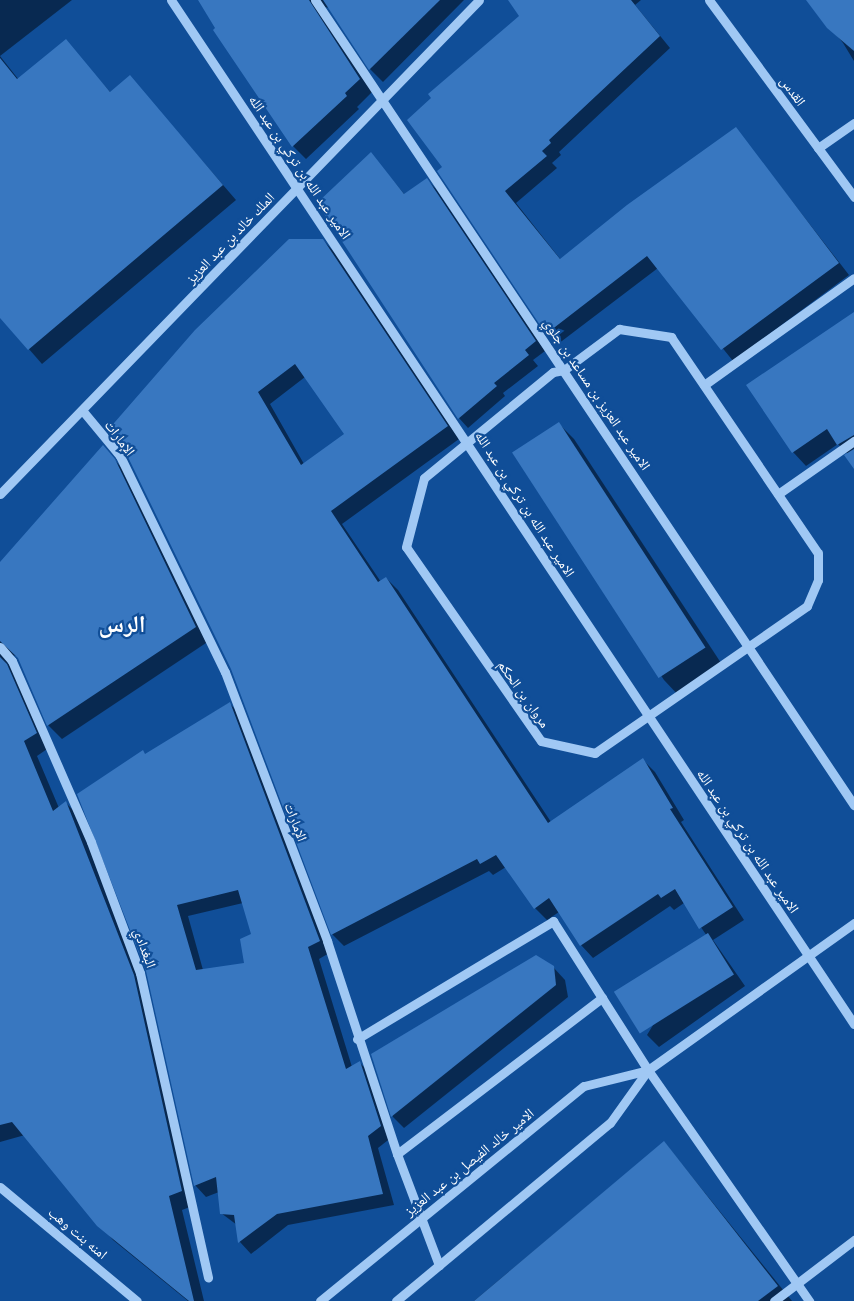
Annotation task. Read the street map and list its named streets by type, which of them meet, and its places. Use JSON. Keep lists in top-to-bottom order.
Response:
{
  "streets": {
    "street": [
      "القدس",
      "الامير عبد الله بن تركي بن عبد الله",
      "الملك خالد بن عبد العزيز",
      "الامير عبد العزيز بن مساعد بن جلوي",
      "الإمارات",
      "مروان بن الحكم",
      "البغدادي",
      "الامير خالد الفيصل بن عبد العزيز",
      "امنه بنت وهب"
    ]
  },
  "crossings": [
    ["الامير عبد الله بن تركي بن عبد الله", "الملك خالد بن عبد العزيز"],
    ["الامير عبد الله بن تركي بن عبد الله", "مروان بن الحكم"],
    ["الامير عبد الله بن تركي بن عبد الله", "الامير خالد الفيصل بن عبد العزيز"],
    ["الملك خالد بن عبد العزيز", "الامير عبد العزيز بن مساعد بن جلوي"],
    ["الملك خالد بن عبد العزيز", "الإمارات"],
    ["الامير عبد العزيز بن مساعد بن جلوي", "مروان بن الحكم"],
    ["الإمارات", "الامير خالد الفيصل بن عبد العزيز"]
  ],
  "districts": ["الرس"]
}
